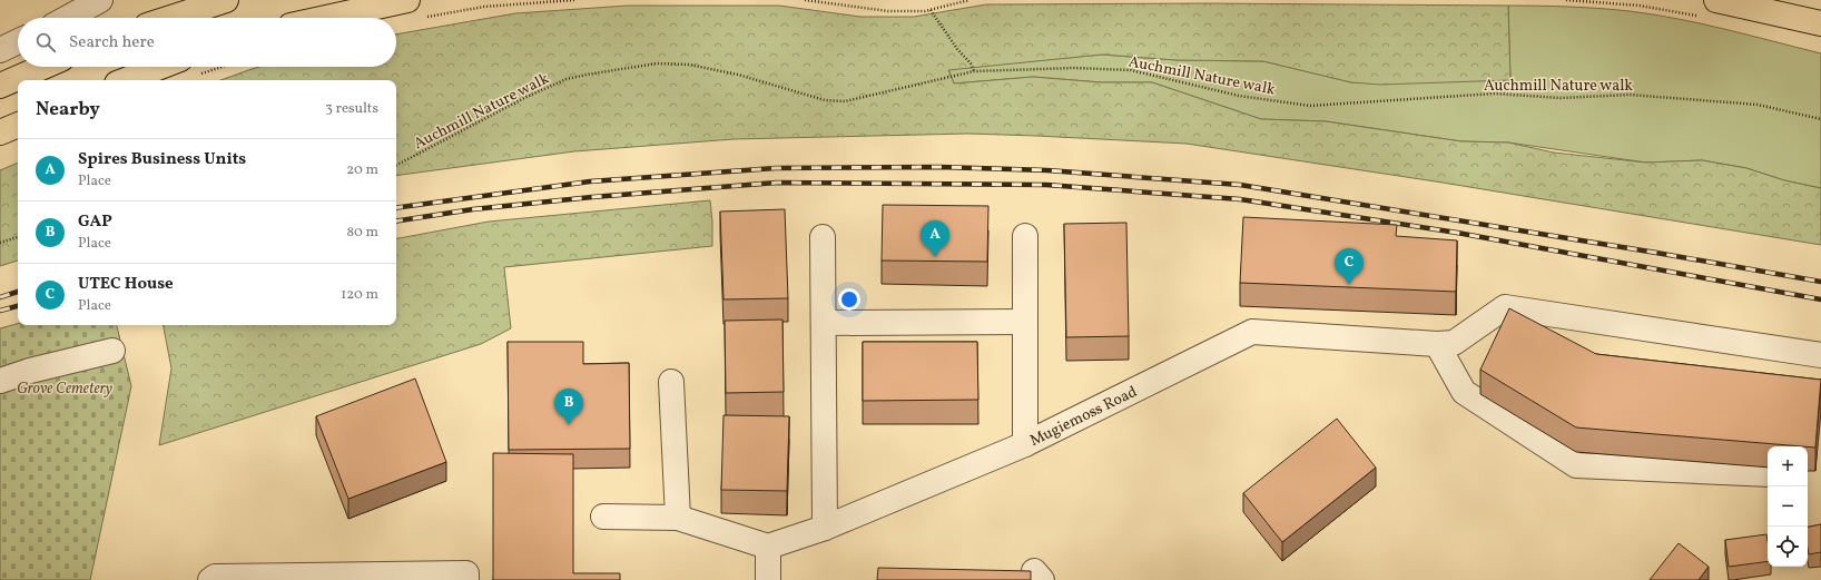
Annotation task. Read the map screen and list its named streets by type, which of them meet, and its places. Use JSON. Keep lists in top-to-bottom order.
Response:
{
  "streets": {
    "street": ["Mugiemoss Road"],
    "path": ["Auchmill Nature walk"]
  },
  "parks": ["Grove Cemetery"],
  "page": {
    "search": "Search here",
    "heading": ["Nearby", "3 results"],
    "list": [
      {
        "mark": "A",
        "name": "Spires Business Units",
        "note": "Place",
        "value": "20 m"
      },
      {
        "mark": "B",
        "name": "GAP",
        "note": "Place",
        "value": "80 m"
      },
      {
        "mark": "C",
        "name": "UTEC House",
        "note": "Place",
        "value": "120 m"
      }
    ],
    "pins": ["A", "C", "B"],
    "map_buttons": ["+", "−"]
  }
}
